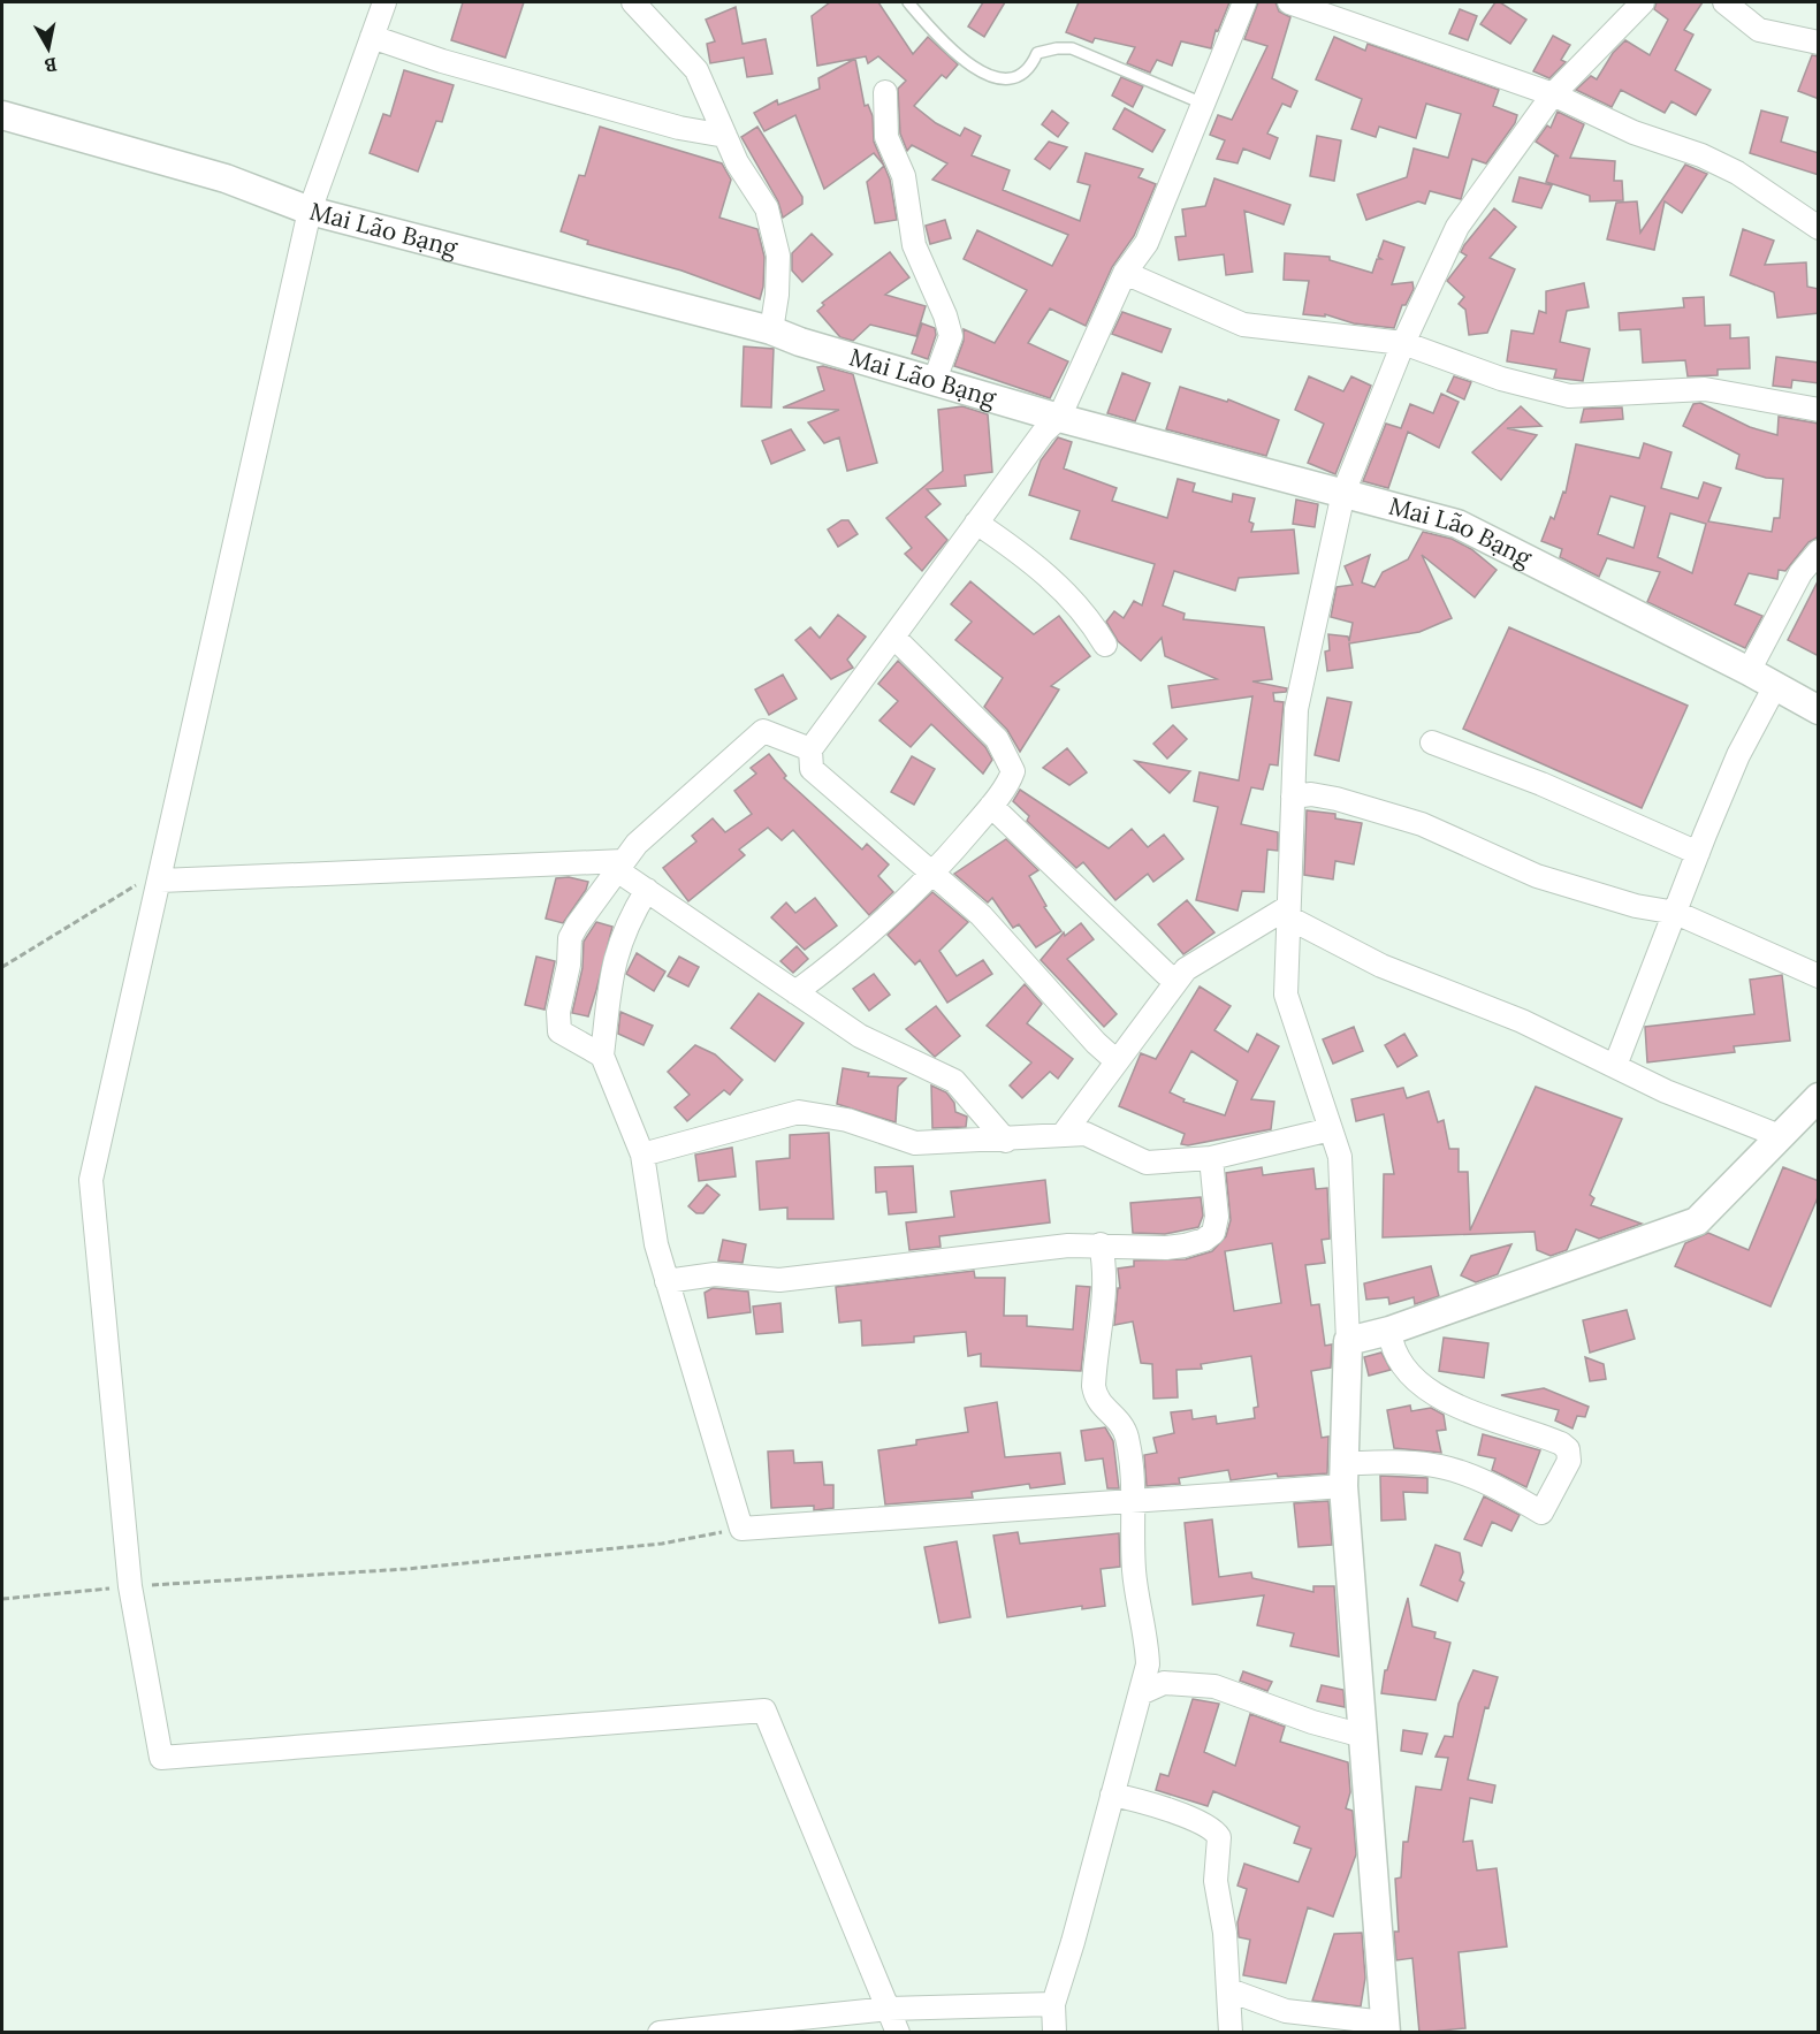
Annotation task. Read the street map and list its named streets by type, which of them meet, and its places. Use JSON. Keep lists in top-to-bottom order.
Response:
{
  "streets": {
    "street": ["Mai Lão Bạng"]
  },
  "north": "bottom"
}
